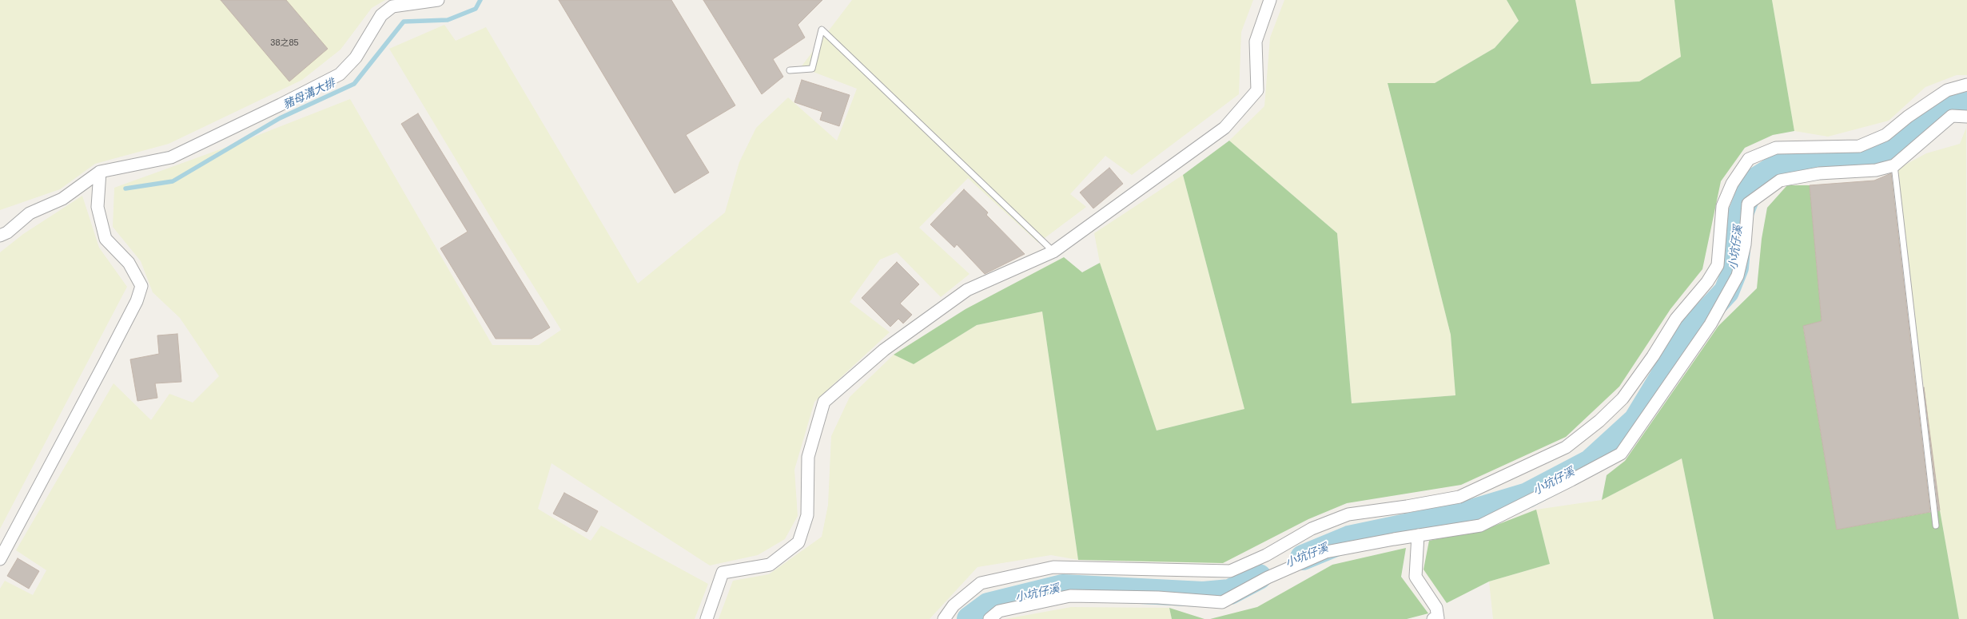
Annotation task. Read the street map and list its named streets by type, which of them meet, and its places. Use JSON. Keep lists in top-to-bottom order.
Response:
{
  "water": ["豬母溝大排", "小坑仔溪"],
  "house_numbers": ["38之85"]
}
